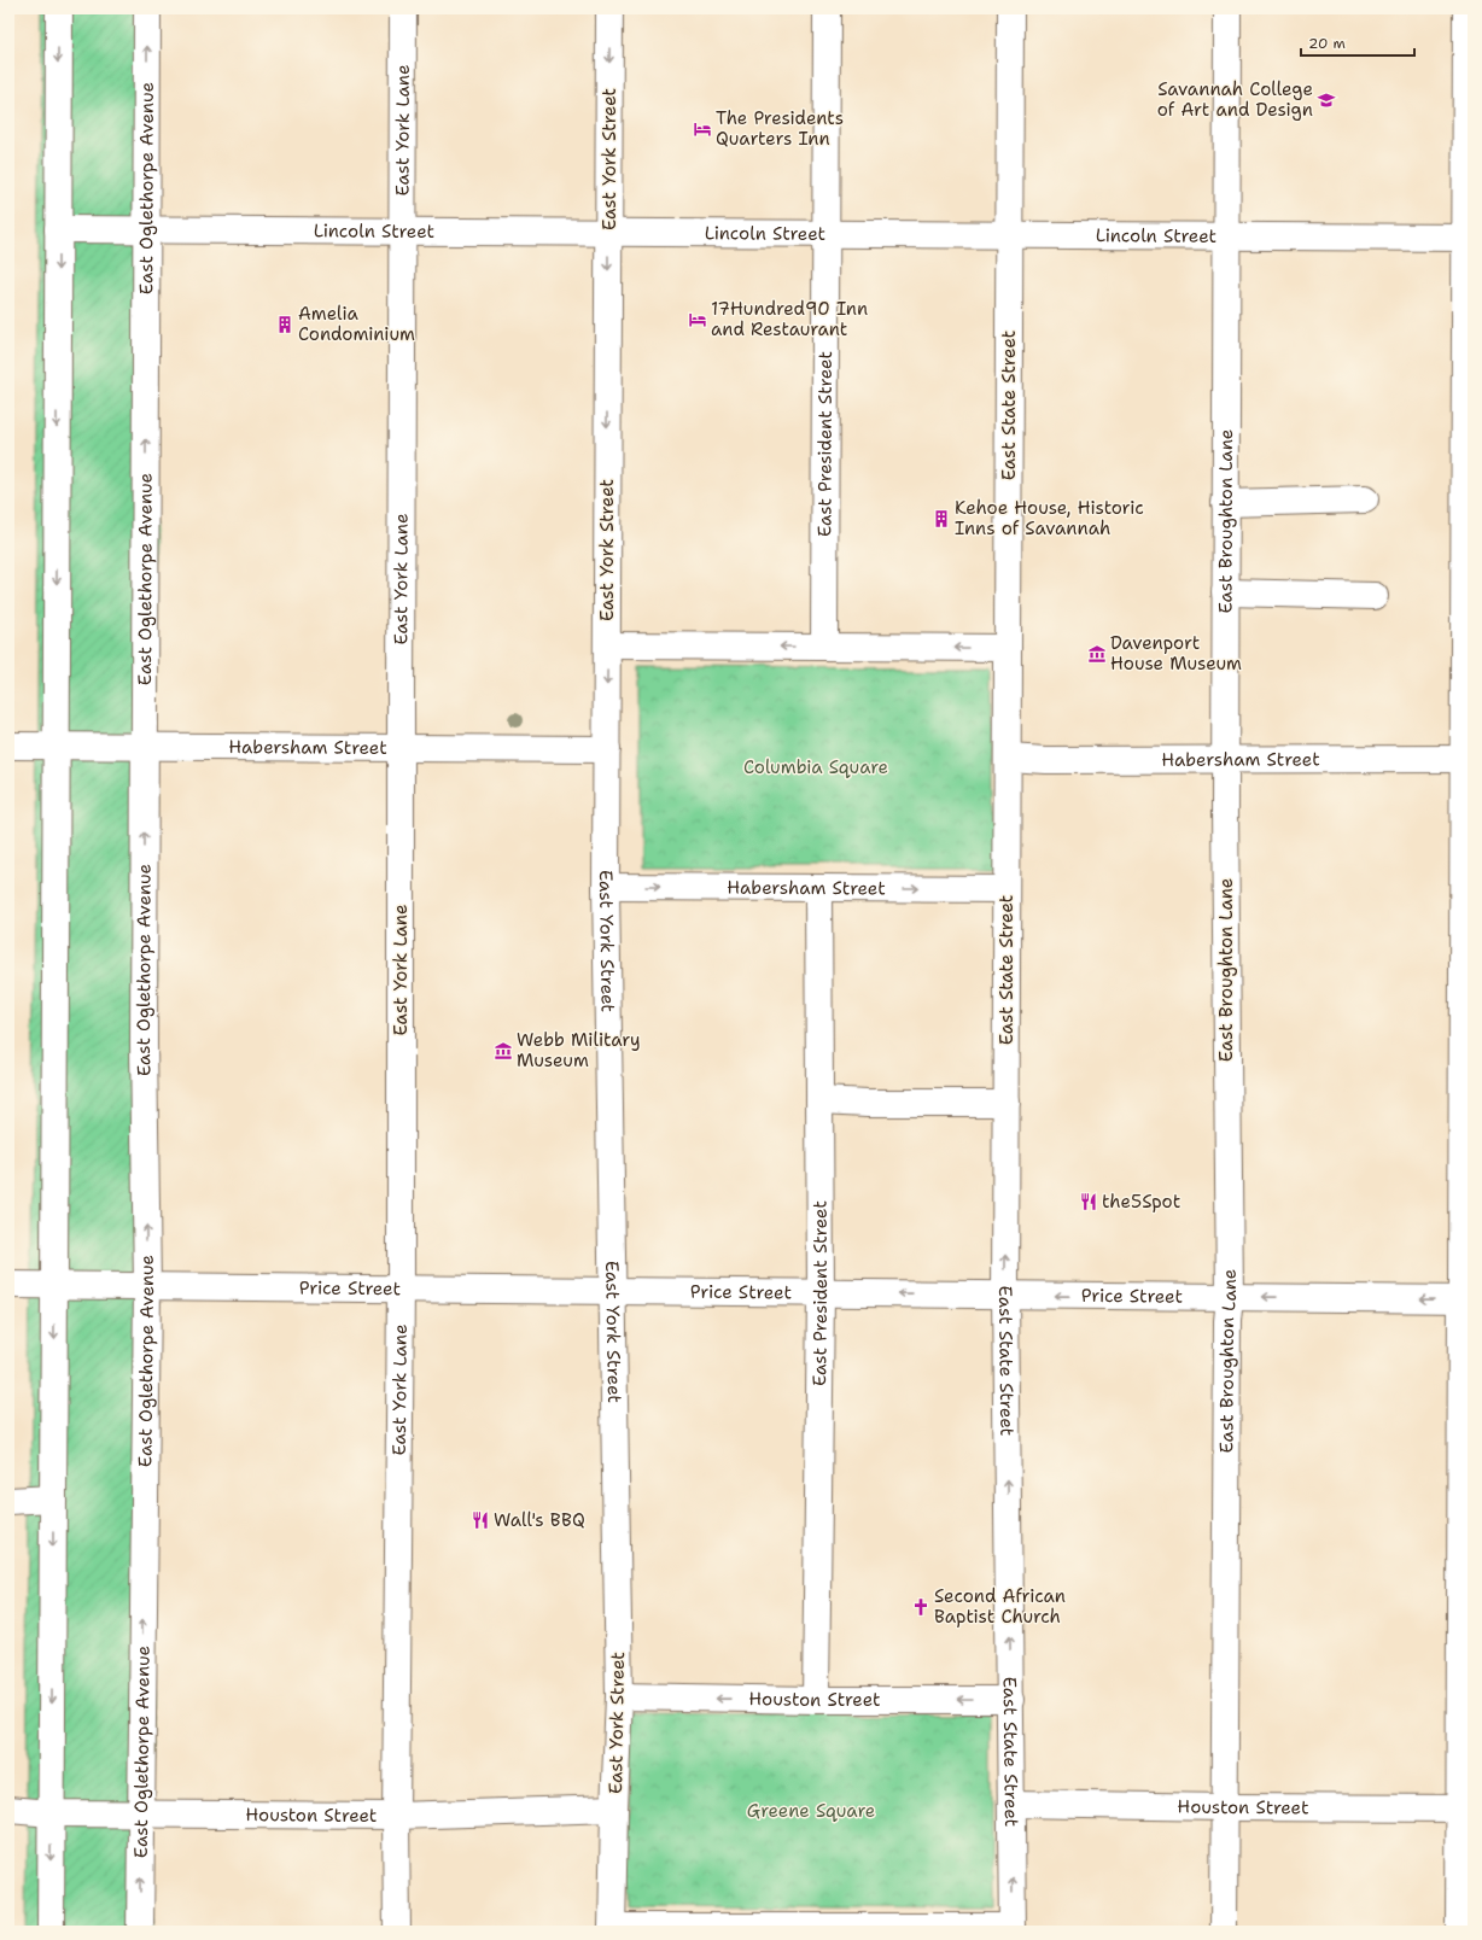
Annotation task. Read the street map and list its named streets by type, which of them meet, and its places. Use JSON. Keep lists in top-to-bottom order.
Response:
{
  "streets": {
    "street": [
      "East York Lane",
      "East York Street",
      "East Oglethorpe Avenue",
      "Lincoln Street",
      "East State Street",
      "East President Street",
      "East Broughton Lane",
      "Habersham Street",
      "Price Street",
      "Houston Street"
    ]
  },
  "crossings": [
    ["East York Lane", "Lincoln Street"],
    ["East York Lane", "Habersham Street"],
    ["East York Lane", "Price Street"],
    ["East York Lane", "Houston Street"],
    ["East York Street", "Lincoln Street"],
    ["East York Street", "Habersham Street"],
    ["East York Street", "Price Street"],
    ["East York Street", "Houston Street"],
    ["East Oglethorpe Avenue", "Lincoln Street"],
    ["East Oglethorpe Avenue", "Habersham Street"],
    ["East Oglethorpe Avenue", "Price Street"],
    ["East Oglethorpe Avenue", "Houston Street"],
    ["Lincoln Street", "East State Street"],
    ["Lincoln Street", "East President Street"],
    ["Lincoln Street", "East Broughton Lane"],
    ["East State Street", "Habersham Street"],
    ["East State Street", "Price Street"],
    ["East State Street", "Houston Street"],
    ["East President Street", "Habersham Street"],
    ["East President Street", "Price Street"],
    ["East President Street", "Houston Street"],
    ["East Broughton Lane", "Habersham Street"],
    ["East Broughton Lane", "Price Street"],
    ["East Broughton Lane", "Houston Street"]
  ],
  "one_way": ["East York Street", "East State Street", "Price Street"],
  "parks": ["Columbia Square", "Greene Square"],
  "places": {
    "school or university": ["Savannah College of Art and Design"],
    "hotel": ["The Presidents Quarters Inn", "17Hundred90 Inn and Restaurant"],
    "building": ["Amelia Condominium", "Kehoe House, Historic Inns of Savannah"],
    "museum": ["Davenport House Museum", "Webb Military Museum"],
    "restaurant": ["the5Spot", "Wall's BBQ"],
    "church": ["Second African Baptist Church"]
  },
  "scale_bar": "20 m"
}
